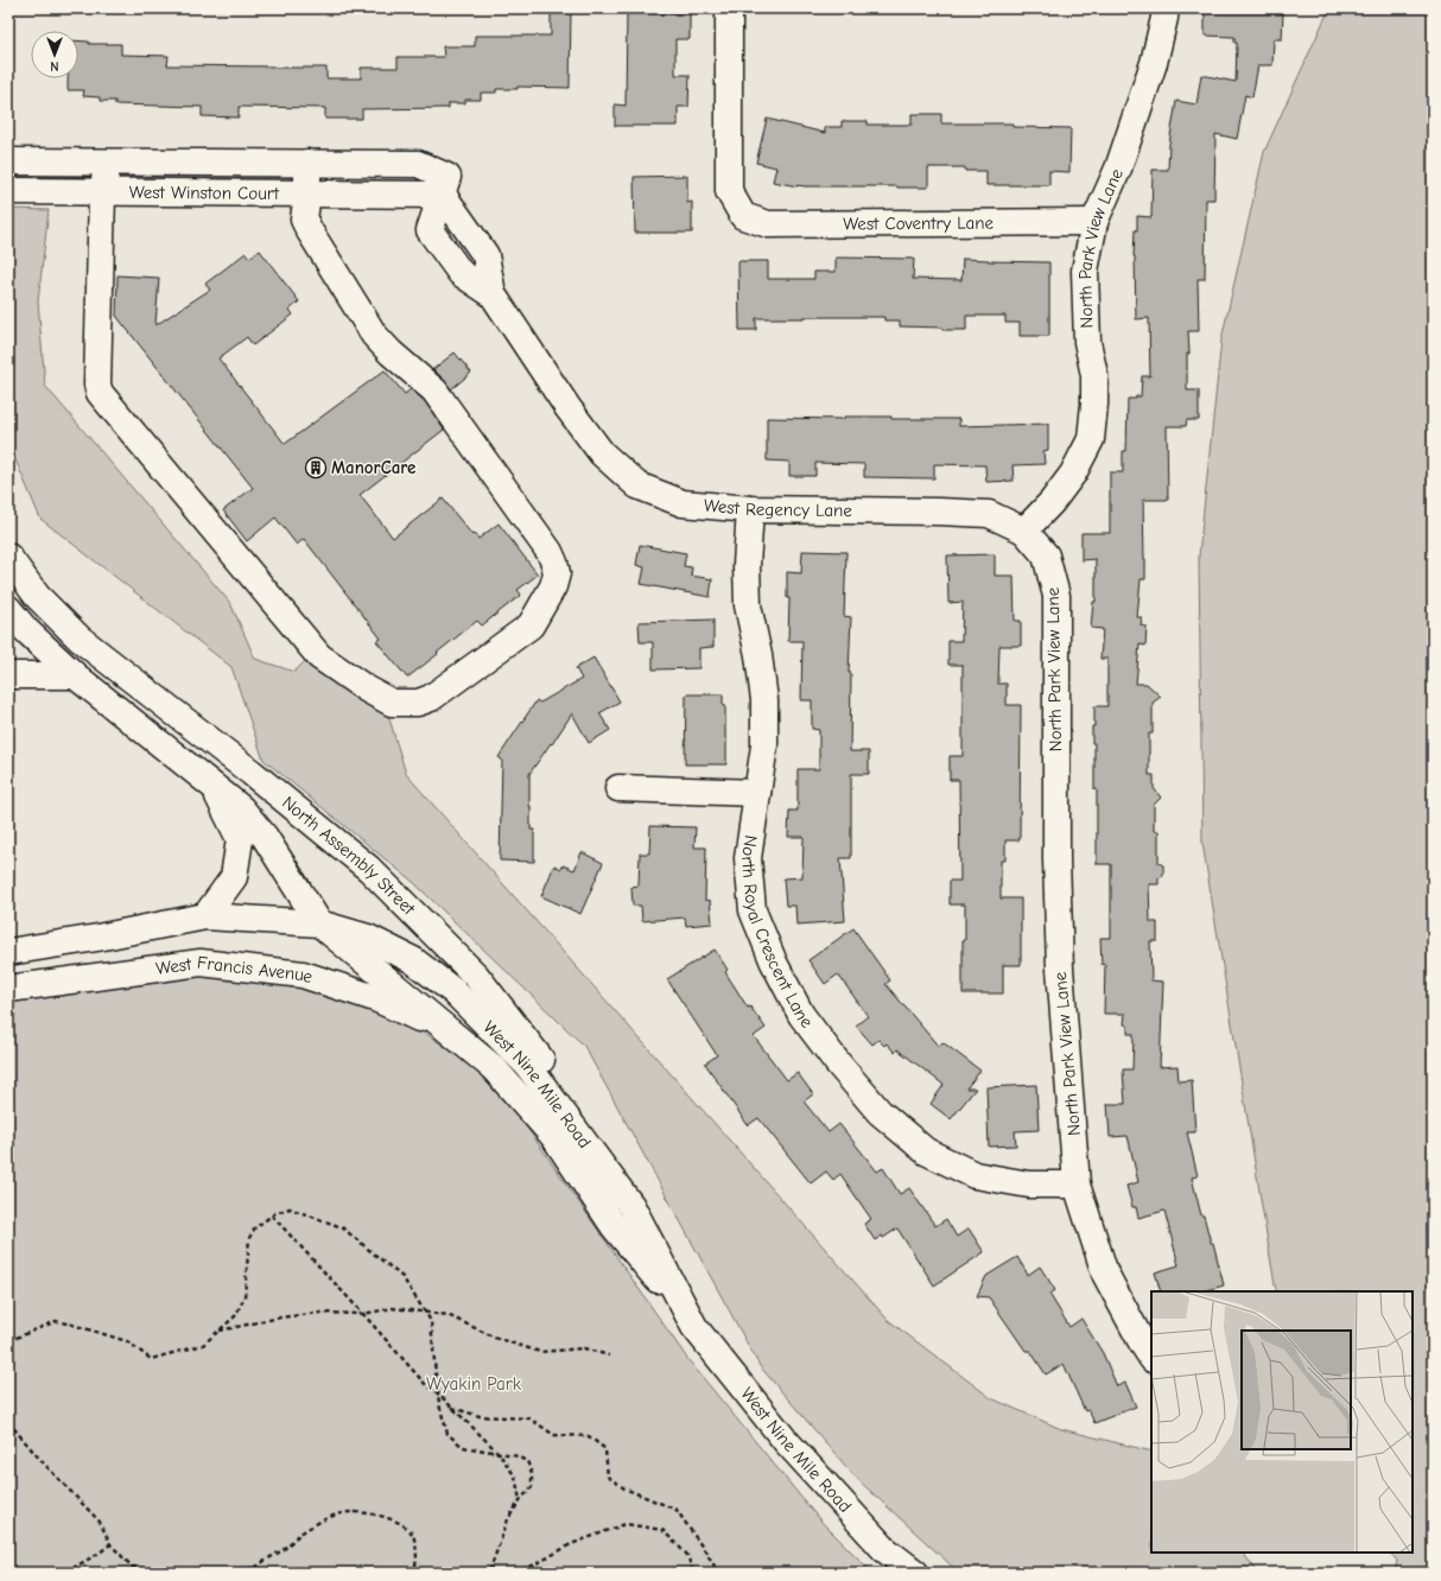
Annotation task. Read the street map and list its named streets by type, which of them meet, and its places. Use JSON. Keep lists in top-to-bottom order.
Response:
{
  "streets": {
    "street": [
      "West Winston Court",
      "West Coventry Lane",
      "North Park View Lane",
      "West Regency Lane",
      "North Assembly Street",
      "North Royal Crescent Lane",
      "West Francis Avenue",
      "West Nine Mile Road"
    ]
  },
  "crossings": [
    ["West Winston Court", "West Regency Lane"],
    ["West Coventry Lane", "North Park View Lane"],
    ["North Park View Lane", "West Regency Lane"],
    ["North Park View Lane", "North Royal Crescent Lane"],
    ["West Regency Lane", "North Royal Crescent Lane"],
    ["North Assembly Street", "West Nine Mile Road"],
    ["West Francis Avenue", "West Nine Mile Road"]
  ],
  "parks": ["Wyakin Park"],
  "places": {
    "building": ["ManorCare"]
  },
  "north": "bottom"
}
